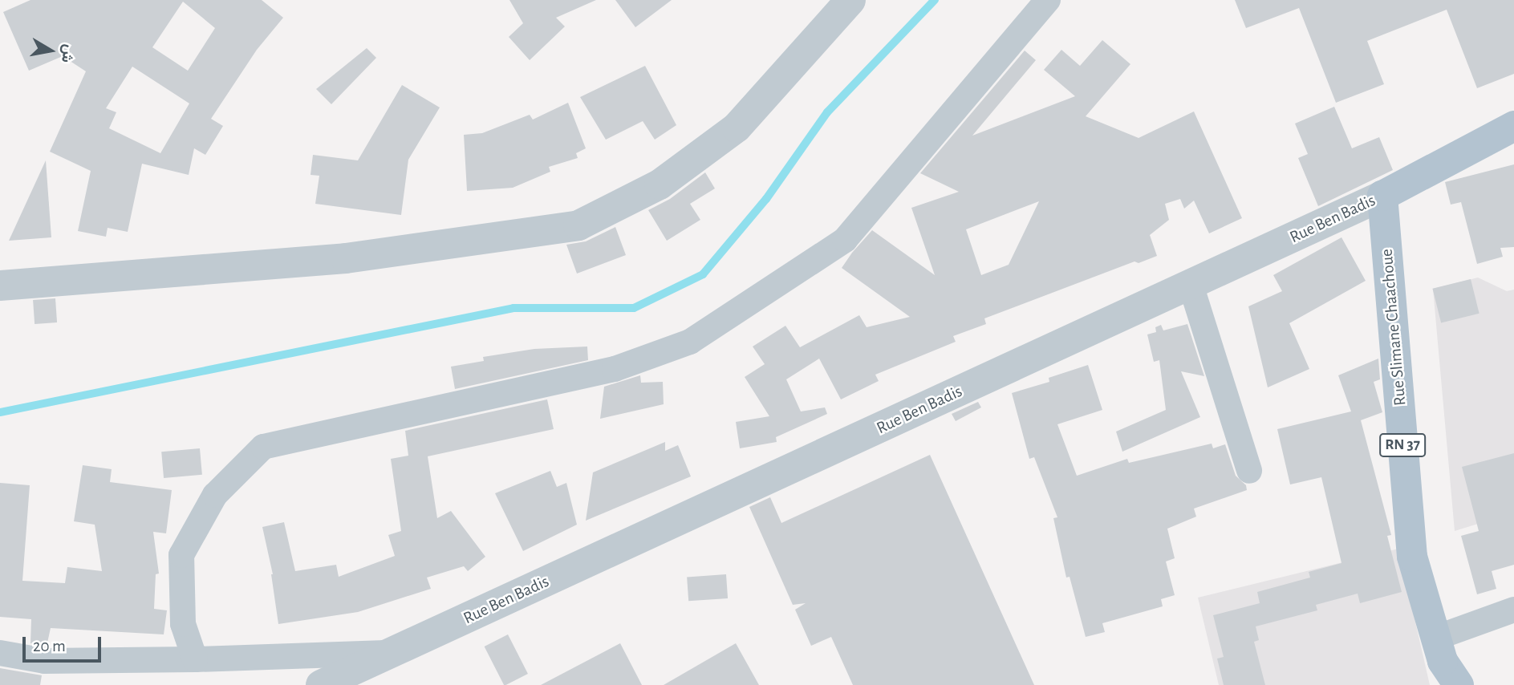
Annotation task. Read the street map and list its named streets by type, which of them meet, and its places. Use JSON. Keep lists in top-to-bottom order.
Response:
{
  "streets": {
    "main road": ["Rue Ben Badis", "Rue Slimane Chaachoue", "RN 37"]
  },
  "crossings": [
    ["Rue Ben Badis", "Rue Slimane Chaachoue"]
  ],
  "scale_bar": "20 m",
  "north": "right"
}
